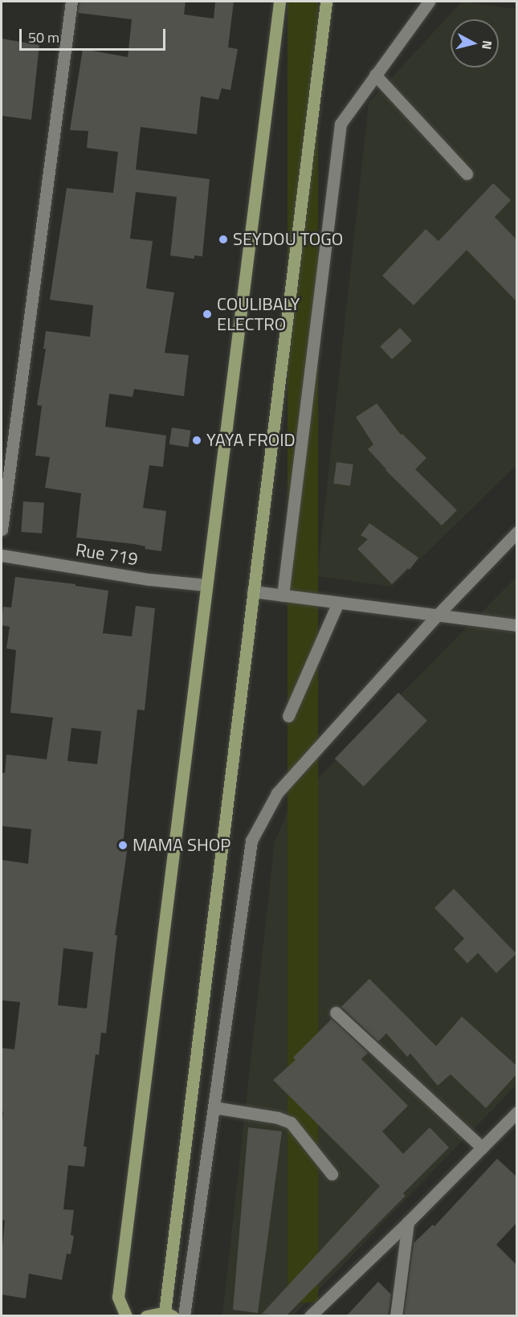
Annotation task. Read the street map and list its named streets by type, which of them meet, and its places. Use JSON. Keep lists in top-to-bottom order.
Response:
{
  "streets": {
    "street": ["Rue 719"]
  },
  "places": [
    "SEYDOU TOGO",
    "COULIBALY ELECTRO",
    "YAYA FROID",
    "MAMA SHOP"
  ],
  "scale_bar": "50 m",
  "north": "right"
}
